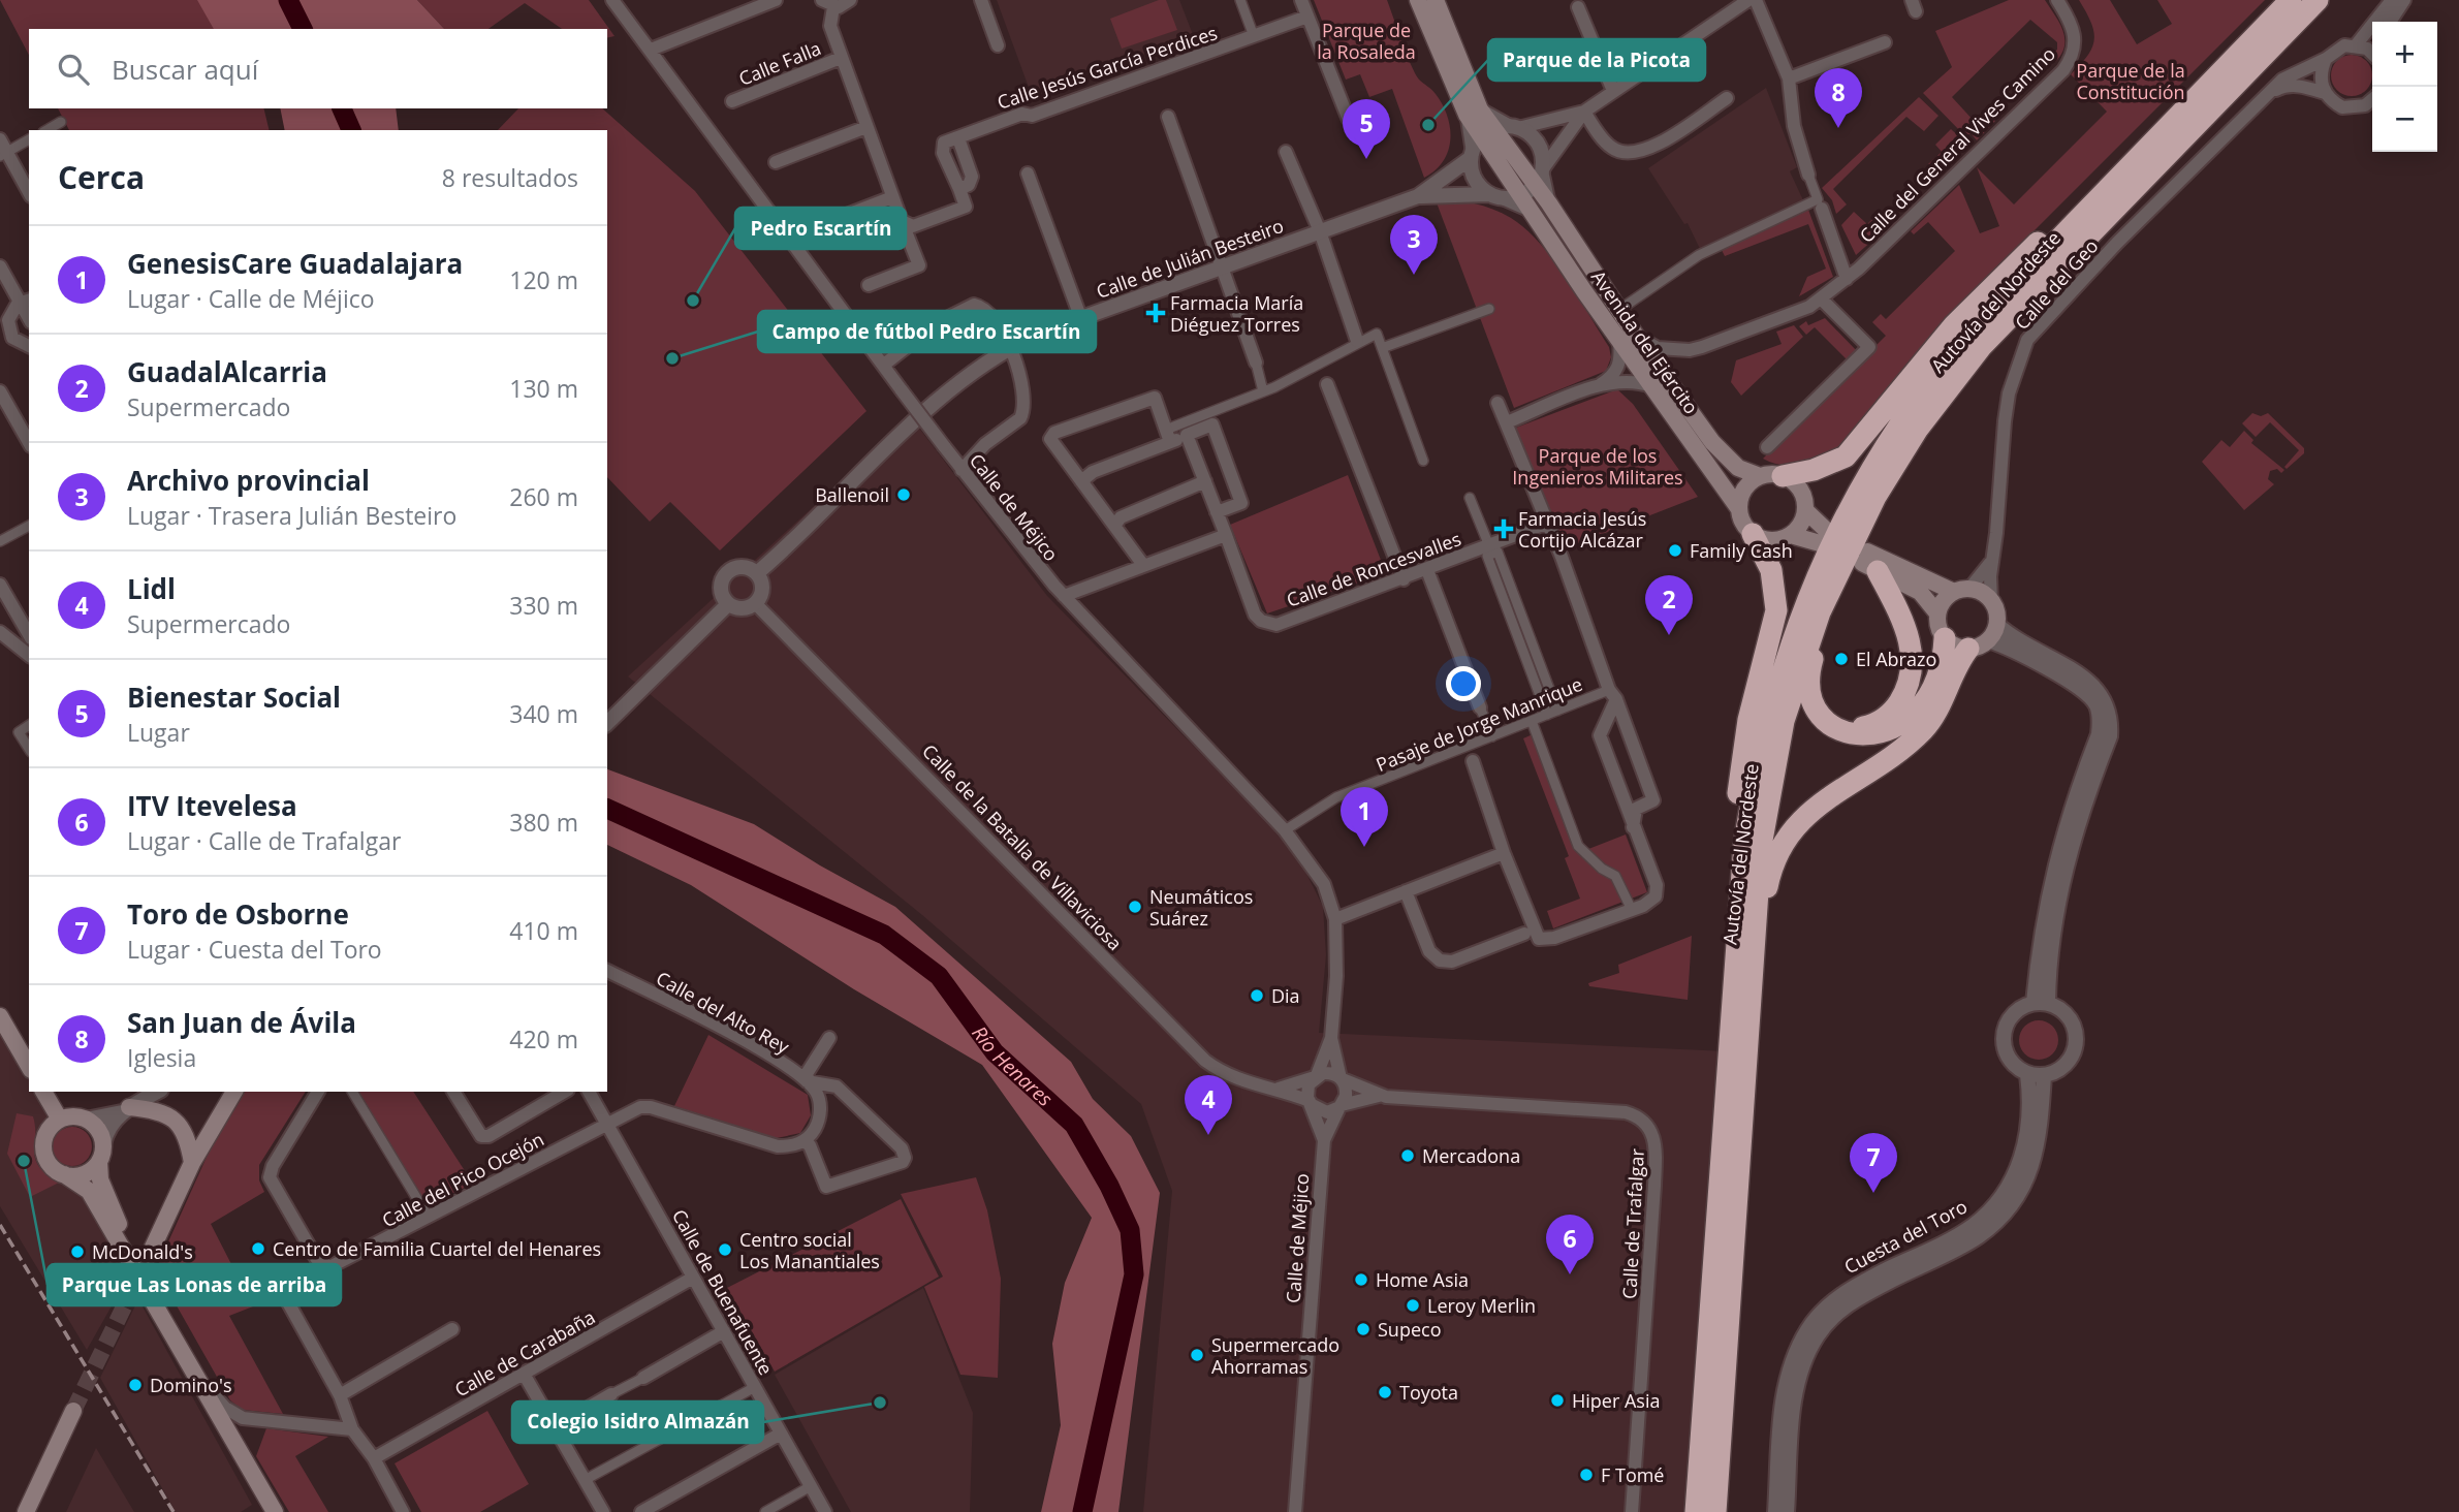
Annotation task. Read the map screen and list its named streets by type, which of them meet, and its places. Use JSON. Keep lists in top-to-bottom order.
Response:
{
  "streets": {
    "highway": ["Autovía del Nordeste"],
    "main road": ["Avenida del Ejército"],
    "street": [
      "Calle Falla",
      "Calle Jesús García Perdices",
      "Calle del General Vives Camino",
      "Calle de Julián Besteiro",
      "Calle del Geo",
      "Calle de Méjico",
      "Calle de Roncesvalles",
      "Pasaje de Jorge Manrique",
      "Calle de la Batalla de Villaviciosa",
      "Calle del Alto Rey",
      "Calle del Pico Ocejón",
      "Calle de Trafalgar",
      "Cuesta del Toro",
      "Calle de Buenafuente",
      "Calle de Carabaña"
    ]
  },
  "crossings": [
    ["Calle del General Vives Camino", "Avenida del Ejército"],
    ["Calle de Julián Besteiro", "Calle de la Batalla de Villaviciosa"],
    ["Calle de Méjico", "Pasaje de Jorge Manrique"],
    ["Calle de Méjico", "Calle de la Batalla de Villaviciosa"],
    ["Calle de Méjico", "Calle de Trafalgar"],
    ["Calle de la Batalla de Villaviciosa", "Calle de Trafalgar"],
    ["Calle del Pico Ocejón", "Calle de Buenafuente"],
    ["Calle de Buenafuente", "Calle de Carabaña"]
  ],
  "water": ["Río Henares"],
  "parks": ["Parque de la Rosaleda", "Parque de la Constitución", "Parque de los Ingenieros Militares"],
  "places": {
    "other": [
      "Parque de la Picota",
      "Pedro Escartín",
      "Campo de fútbol Pedro Escartín",
      "Ballenoil",
      "Family Cash",
      "El Abrazo",
      "Neumáticos Suárez",
      "Dia",
      "Mercadona",
      "Parque Las Lonas de arriba",
      "Centro de Familia Cuartel del Henares",
      "Centro social Los Manantiales",
      "McDonald's",
      "Home Asia",
      "Leroy Merlin",
      "Supeco",
      "Supermercado Ahorramas",
      "Domino's",
      "Toyota",
      "Hiper Asia",
      "Colegio Isidro Almazán",
      "F Tomé"
    ],
    "health": ["Farmacia María Diéguez Torres", "Farmacia Jesús Cortijo Alcázar"]
  },
  "page": {
    "map_buttons": ["+", "−"],
    "search": "Buscar aquí",
    "pins": [
      "8",
      "5",
      "3",
      "2",
      "1",
      "4",
      "7",
      "6"
    ],
    "heading": ["Cerca", "8 resultados"],
    "list": [
      {
        "mark": "1",
        "name": "GenesisCare Guadalajara",
        "note": "Lugar · Calle de Méjico",
        "value": "120 m"
      },
      {
        "mark": "2",
        "name": "GuadalAlcarria",
        "note": "Supermercado",
        "value": "130 m"
      },
      {
        "mark": "3",
        "name": "Archivo provincial",
        "note": "Lugar · Trasera Julián Besteiro",
        "value": "260 m"
      },
      {
        "mark": "4",
        "name": "Lidl",
        "note": "Supermercado",
        "value": "330 m"
      },
      {
        "mark": "5",
        "name": "Bienestar Social",
        "note": "Lugar",
        "value": "340 m"
      },
      {
        "mark": "6",
        "name": "ITV Itevelesa",
        "note": "Lugar · Calle de Trafalgar",
        "value": "380 m"
      },
      {
        "mark": "7",
        "name": "Toro de Osborne",
        "note": "Lugar · Cuesta del Toro",
        "value": "410 m"
      },
      {
        "mark": "8",
        "name": "San Juan de Ávila",
        "note": "Iglesia",
        "value": "420 m"
      }
    ]
  }
}
